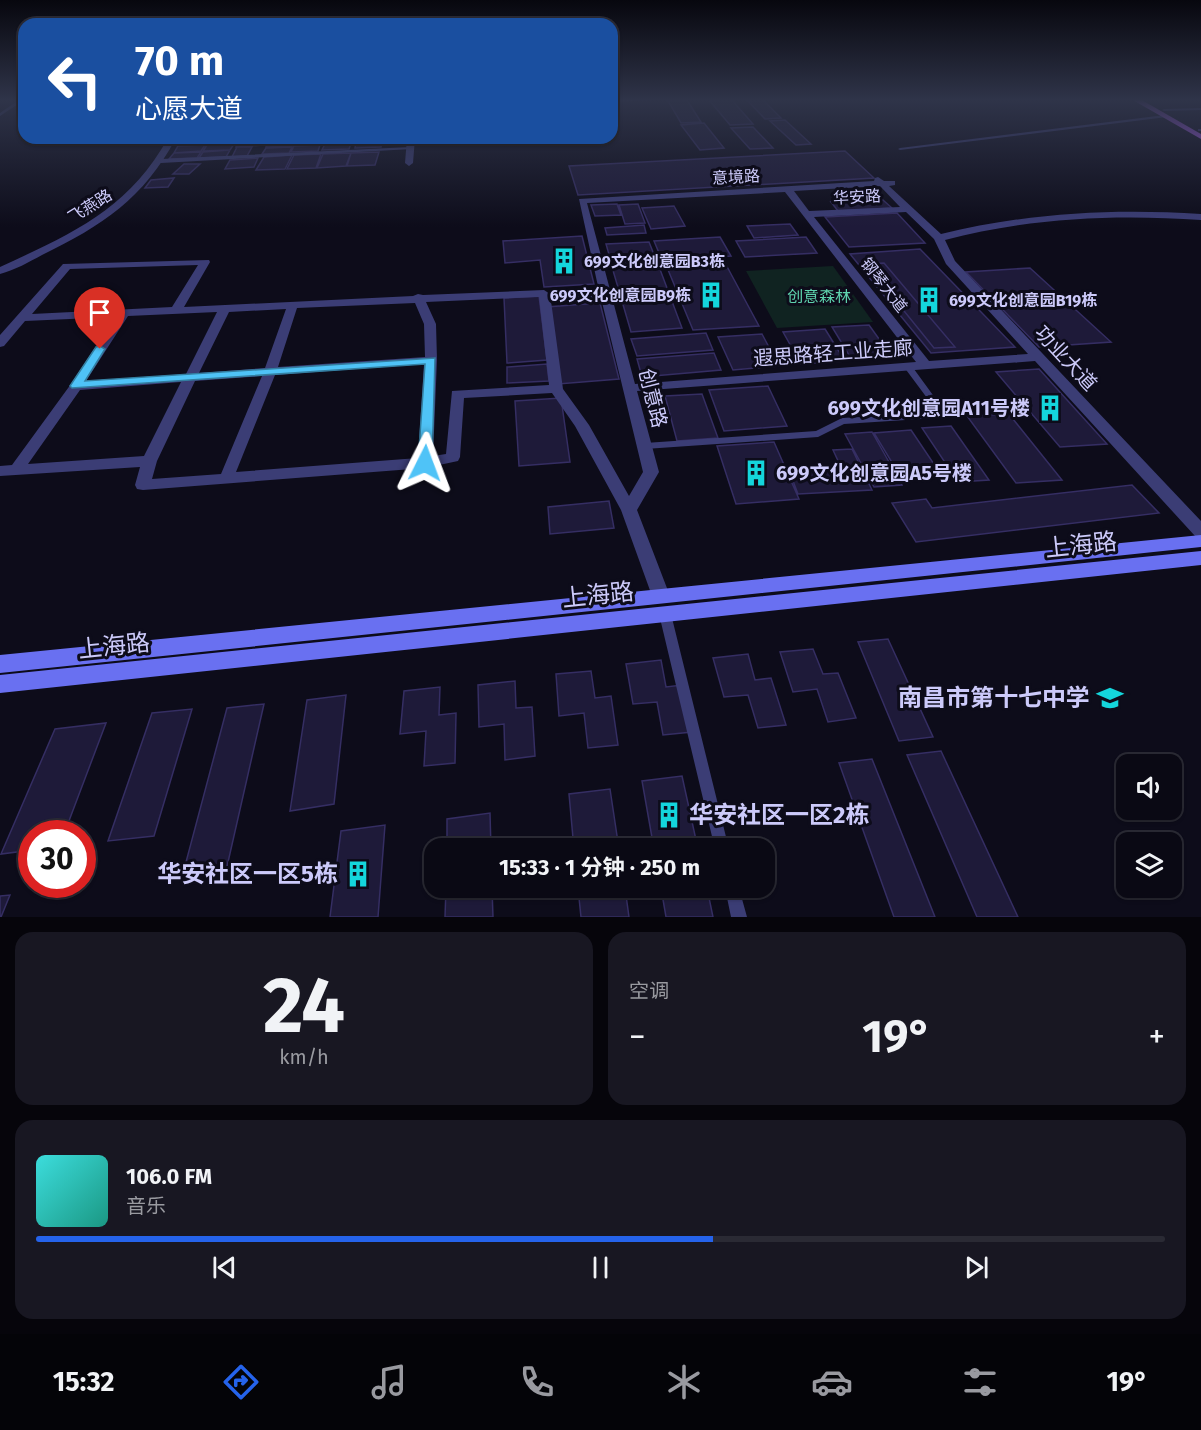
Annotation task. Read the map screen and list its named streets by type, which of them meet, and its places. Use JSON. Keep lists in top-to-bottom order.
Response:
{
  "streets": {
    "main road": ["上海路"],
    "street": [
      "意境路",
      "华安路",
      "飞燕路",
      "钢琴大道",
      "遐思路轻工业走廊",
      "功业大道",
      "创意路"
    ]
  },
  "crossings": [
    ["意境路", "钢琴大道"],
    ["意境路", "功业大道"],
    ["意境路", "创意路"],
    ["华安路", "钢琴大道"],
    ["华安路", "功业大道"],
    ["钢琴大道", "遐思路轻工业走廊"],
    ["遐思路轻工业走廊", "功业大道"],
    ["遐思路轻工业走廊", "创意路"]
  ],
  "parks": ["创意森林"],
  "places": {
    "building": [
      "699文化创意园B3栋",
      "699文化创意园B9栋",
      "699文化创意园B19栋",
      "699文化创意园A11号楼",
      "699文化创意园A5号楼",
      "华安社区一区2栋",
      "华安社区一区5栋"
    ],
    "school or university": ["南昌市第十七中学"]
  },
  "page": {
    "turn": ["70 m", "心愿大道"],
    "limit": "30",
    "trip": "15:33 · 1 分钟 · 250 m",
    "tile": [
      ["24", "km/h"],
      "空调"
    ],
    "heat": ["−", "19°", "+"],
    "song": ["106.0 FM", "音乐"],
    "tabs": ["15:32", "19°"]
  }
}
